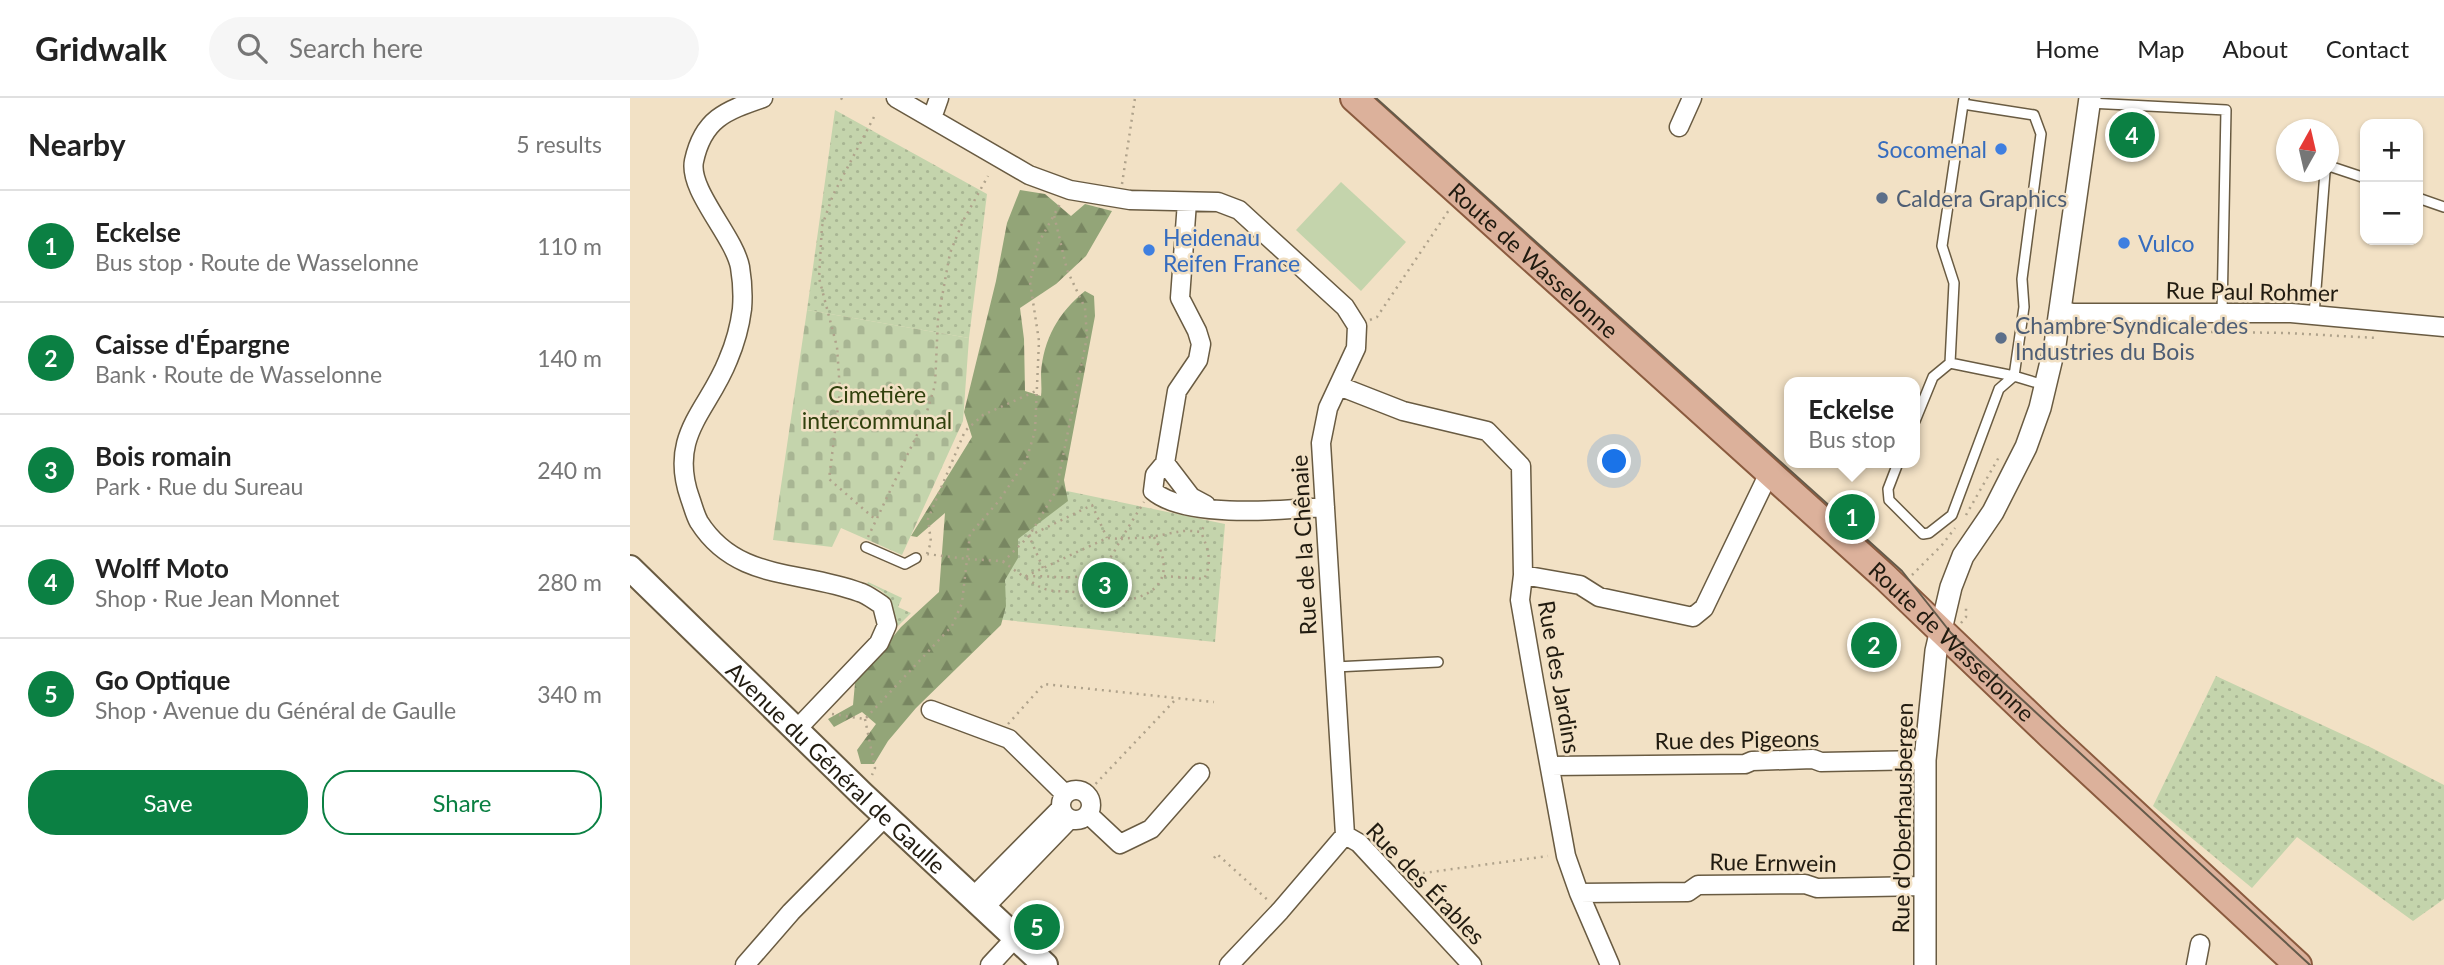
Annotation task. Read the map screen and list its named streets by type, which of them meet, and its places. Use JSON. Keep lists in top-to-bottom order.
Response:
{
  "streets": {
    "main road": ["Route de Wasselonne", "Avenue du Général de Gaulle"],
    "street": [
      "Rue Paul Rohmer",
      "Rue de la Chênaie",
      "Rue des Jardins",
      "Rue des Pigeons",
      "Rue d'Oberhausbergen",
      "Rue Ernwein",
      "Rue des Érables"
    ]
  },
  "crossings": [
    ["Route de Wasselonne", "Rue d'Oberhausbergen"],
    ["Rue Paul Rohmer", "Rue d'Oberhausbergen"],
    ["Rue de la Chênaie", "Rue des Jardins"],
    ["Rue de la Chênaie", "Rue des Érables"],
    ["Rue des Jardins", "Rue des Pigeons"],
    ["Rue des Jardins", "Rue Ernwein"],
    ["Rue des Pigeons", "Rue d'Oberhausbergen"],
    ["Rue d'Oberhausbergen", "Rue Ernwein"]
  ],
  "parks": ["Cimetière intercommunal"],
  "places": [
    "Socomenal",
    "Caldera Graphics",
    "Vulco",
    "Heidenau Reifen France",
    "Chambre Syndicale des Industries du Bois"
  ],
  "north": "top",
  "page": {
    "header": "Gridwalk",
    "search": "Search here",
    "nav": [
      "Home",
      "Map",
      "About",
      "Contact"
    ],
    "heading": ["Nearby", "5 results"],
    "pins": [
      "4",
      "1",
      "3",
      "2",
      "5"
    ],
    "map_buttons": ["+", "−"],
    "list": [
      {
        "mark": "1",
        "name": "Eckelse",
        "note": "Bus stop · Route de Wasselonne",
        "value": "110 m"
      },
      {
        "mark": "2",
        "name": "Caisse d'Épargne",
        "note": "Bank · Route de Wasselonne",
        "value": "140 m"
      },
      {
        "mark": "3",
        "name": "Bois romain",
        "note": "Park · Rue du Sureau",
        "value": "240 m"
      },
      {
        "mark": "4",
        "name": "Wolff Moto",
        "note": "Shop · Rue Jean Monnet",
        "value": "280 m"
      },
      {
        "mark": "5",
        "name": "Go Optique",
        "note": "Shop · Avenue du Général de Gaulle",
        "value": "340 m"
      }
    ],
    "popup": ["Eckelse", "Bus stop"],
    "buttons": ["Save", "Share"]
  }
}
